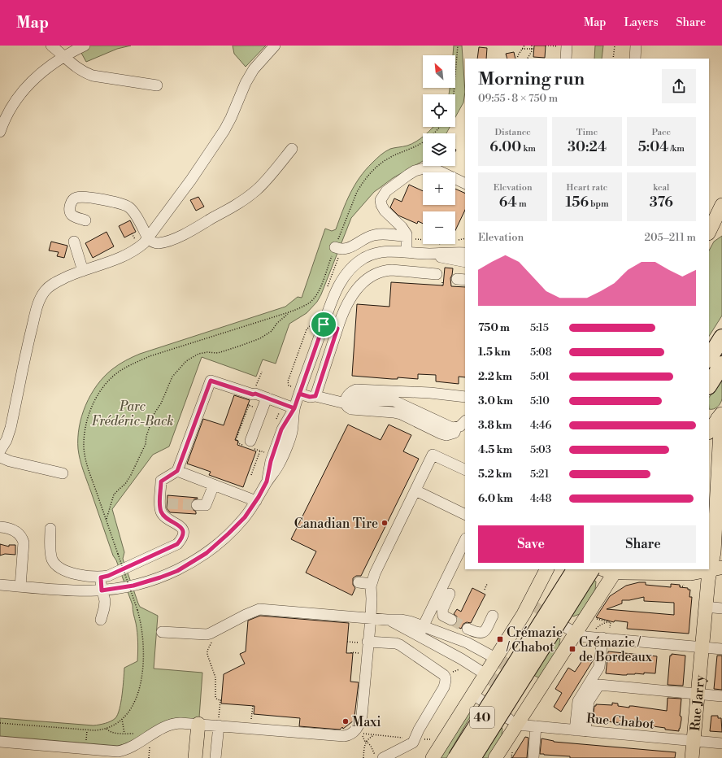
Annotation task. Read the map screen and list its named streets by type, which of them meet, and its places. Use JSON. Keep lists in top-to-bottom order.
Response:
{
  "streets": {
    "highway": ["40"],
    "main road": ["Rue Jarry"],
    "street": ["Rue Chabot"]
  },
  "crossings": [
    ["Rue Jarry", "Rue Chabot"]
  ],
  "parks": ["Parc Frédéric-Back"],
  "places": {
    "other": ["Canadian Tire", "Maxi"],
    "transit": ["Crémazie / Chabot", "Crémazie / de Bordeaux"]
  },
  "north": "top left",
  "page": {
    "header": "Map",
    "nav": ["Map", "Layers", "Share"],
    "map_buttons": ["+", "−"],
    "heading": ["Morning run", "09:55 · 8 × 750 m"],
    "stats": [
      ["Distance", "6.00 km"],
      ["Time", "30:24"],
      ["Pace", "5:04 /km"],
      ["Elevation", "64 m"],
      ["Heart rate", "156 bpm"],
      ["kcal", "376"]
    ],
    "chart": ["Elevation", "205–211 m"],
    "list": [
      {
        "name": "750 m",
        "note": "5:15"
      },
      {
        "name": "1.5 km",
        "note": "5:08"
      },
      {
        "name": "2.2 km",
        "note": "5:01"
      },
      {
        "name": "3.0 km",
        "note": "5:10"
      },
      {
        "name": "3.8 km",
        "note": "4:46"
      },
      {
        "name": "4.5 km",
        "note": "5:03"
      },
      {
        "name": "5.2 km",
        "note": "5:21"
      },
      {
        "name": "6.0 km",
        "note": "4:48"
      }
    ],
    "buttons": ["Save", "Share"]
  }
}
